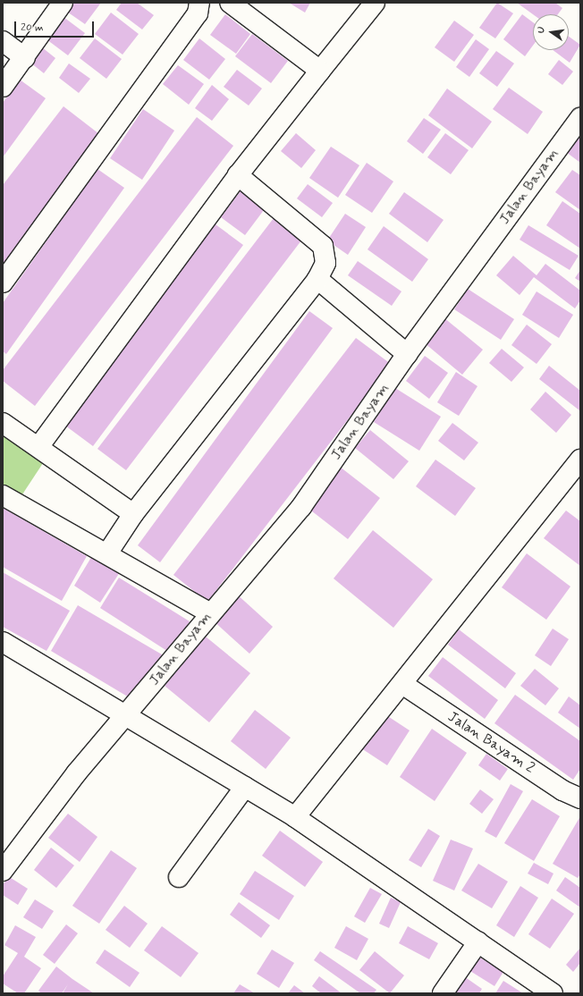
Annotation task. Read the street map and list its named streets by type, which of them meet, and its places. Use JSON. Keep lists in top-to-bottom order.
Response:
{
  "streets": {
    "street": ["Jalan Bayam", "Jalan Bayam 2"]
  },
  "scale_bar": "20 m",
  "north": "left"
}
